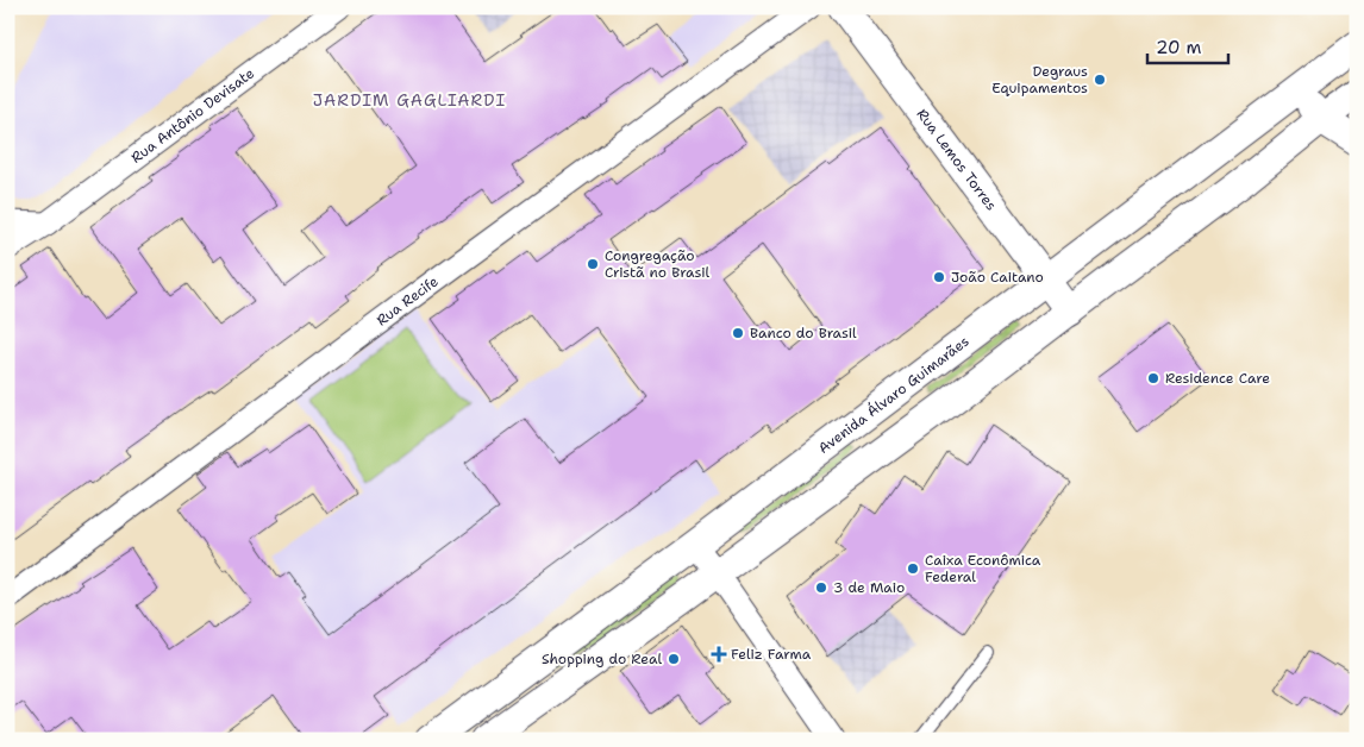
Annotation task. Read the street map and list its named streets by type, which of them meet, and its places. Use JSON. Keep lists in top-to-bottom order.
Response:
{
  "streets": {
    "street": [
      "Rua Antônio Devisate",
      "Rua Lemos Torres",
      "Rua Recife",
      "Avenida Álvaro Guimarães"
    ]
  },
  "crossings": [
    ["Rua Lemos Torres", "Avenida Álvaro Guimarães"]
  ],
  "districts": ["JARDIM GAGLIARDI"],
  "places": {
    "other": [
      "Degraus Equipamentos",
      "Congregação Cristã no Brasil",
      "João Caitano",
      "Banco do Brasil",
      "Residence Care",
      "Caixa Econômica Federal",
      "3 de Maio",
      "Shopping do Real"
    ],
    "health": ["Feliz Farma"]
  },
  "scale_bar": "20 m"
}
